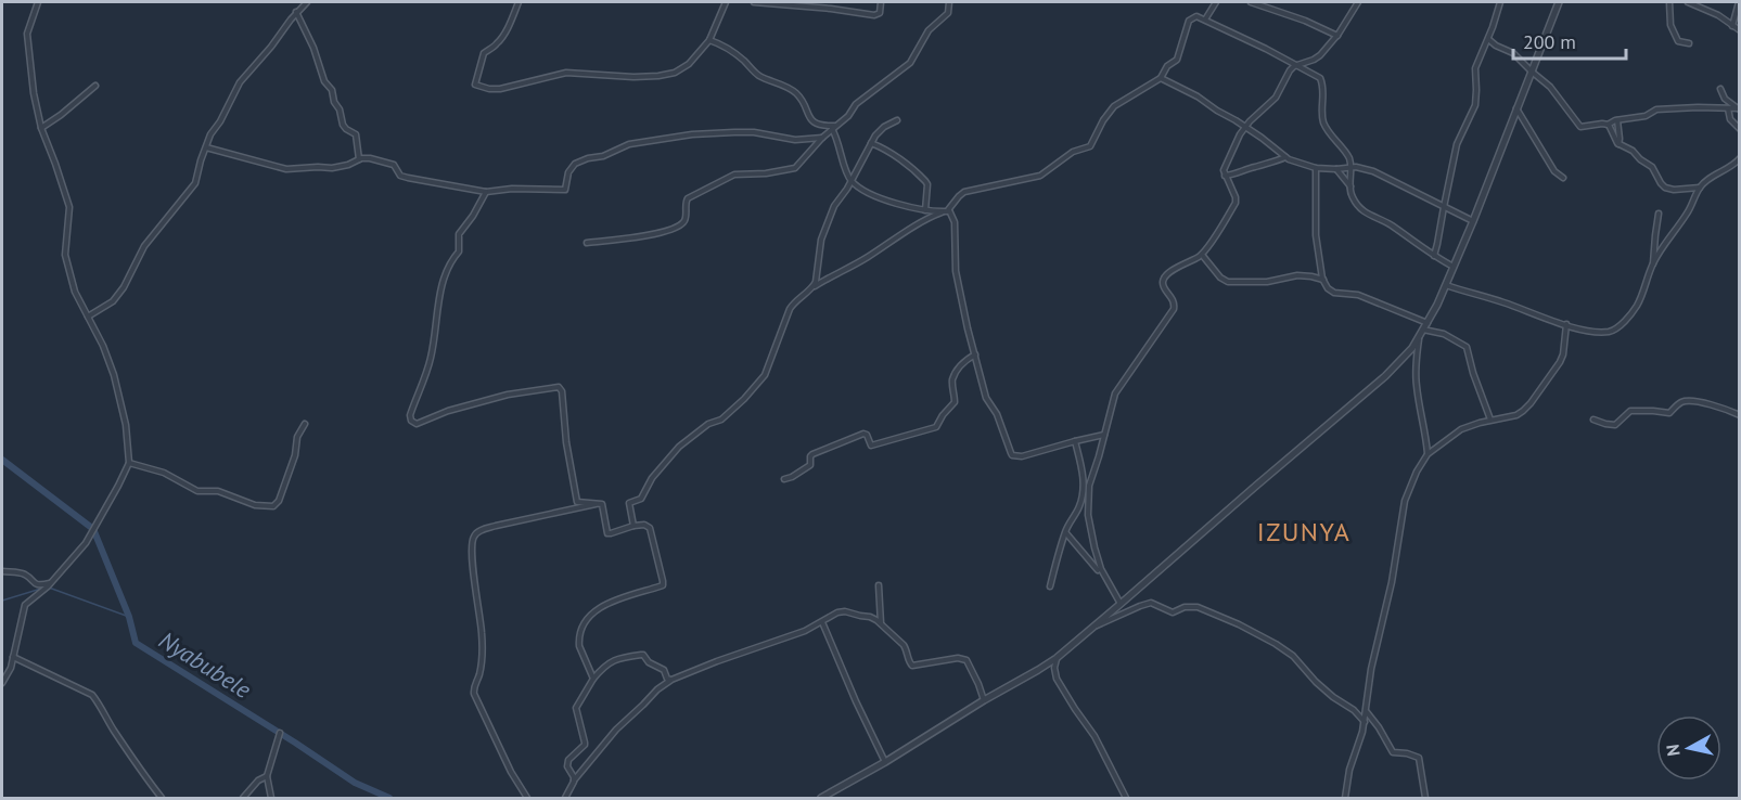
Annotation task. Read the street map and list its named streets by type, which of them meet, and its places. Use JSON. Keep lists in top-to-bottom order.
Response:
{
  "districts": ["IZUNYA"],
  "water": ["Nyabubele"],
  "scale_bar": "200 m",
  "north": "left"
}
